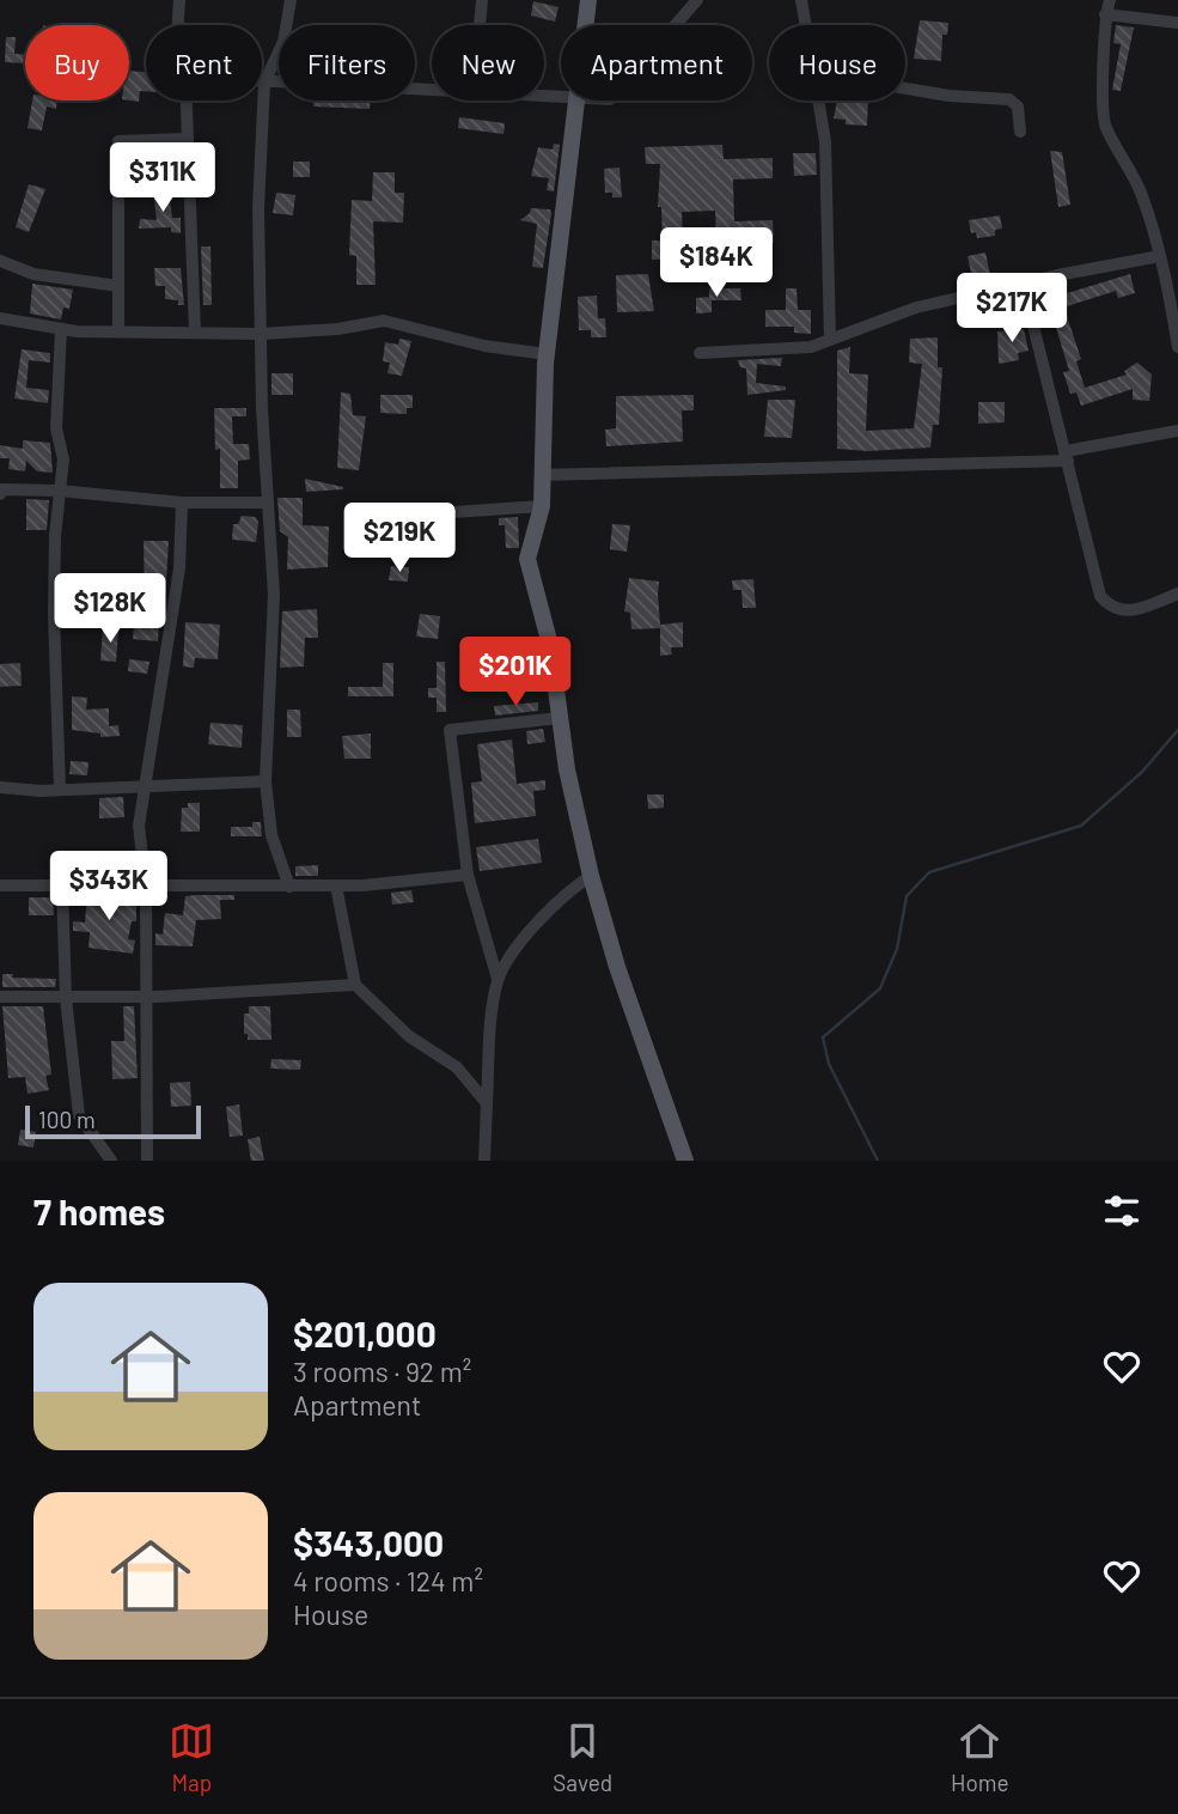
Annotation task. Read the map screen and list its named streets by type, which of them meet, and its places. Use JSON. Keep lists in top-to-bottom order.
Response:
{
  "scale_bar": "100 m",
  "page": {
    "chip": [
      "Buy",
      "Rent",
      "Filters",
      "New",
      "Apartment",
      "House"
    ],
    "price": [
      "$311K",
      "$184K",
      "$217K",
      "$219K",
      "$128K",
      "$201K",
      "$343K"
    ],
    "scale": "100 m",
    "heading": "7 homes",
    "list": [
      {
        "name": "$201,000",
        "note": "3 rooms · 92 m² · Apartment"
      },
      {
        "name": "$343,000",
        "note": "4 rooms · 124 m² · House"
      }
    ],
    "tabs": ["Map", "Saved", "Home"]
  }
}
